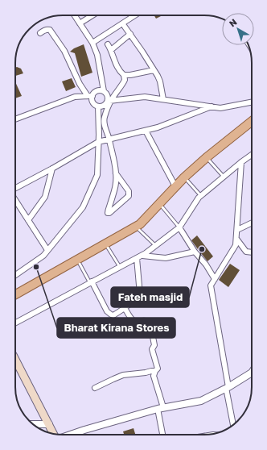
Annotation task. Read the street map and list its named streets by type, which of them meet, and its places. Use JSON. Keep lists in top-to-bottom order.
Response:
{
  "places": ["Fateh masjid", "Bharat Kirana Stores"],
  "north": "top left"
}
